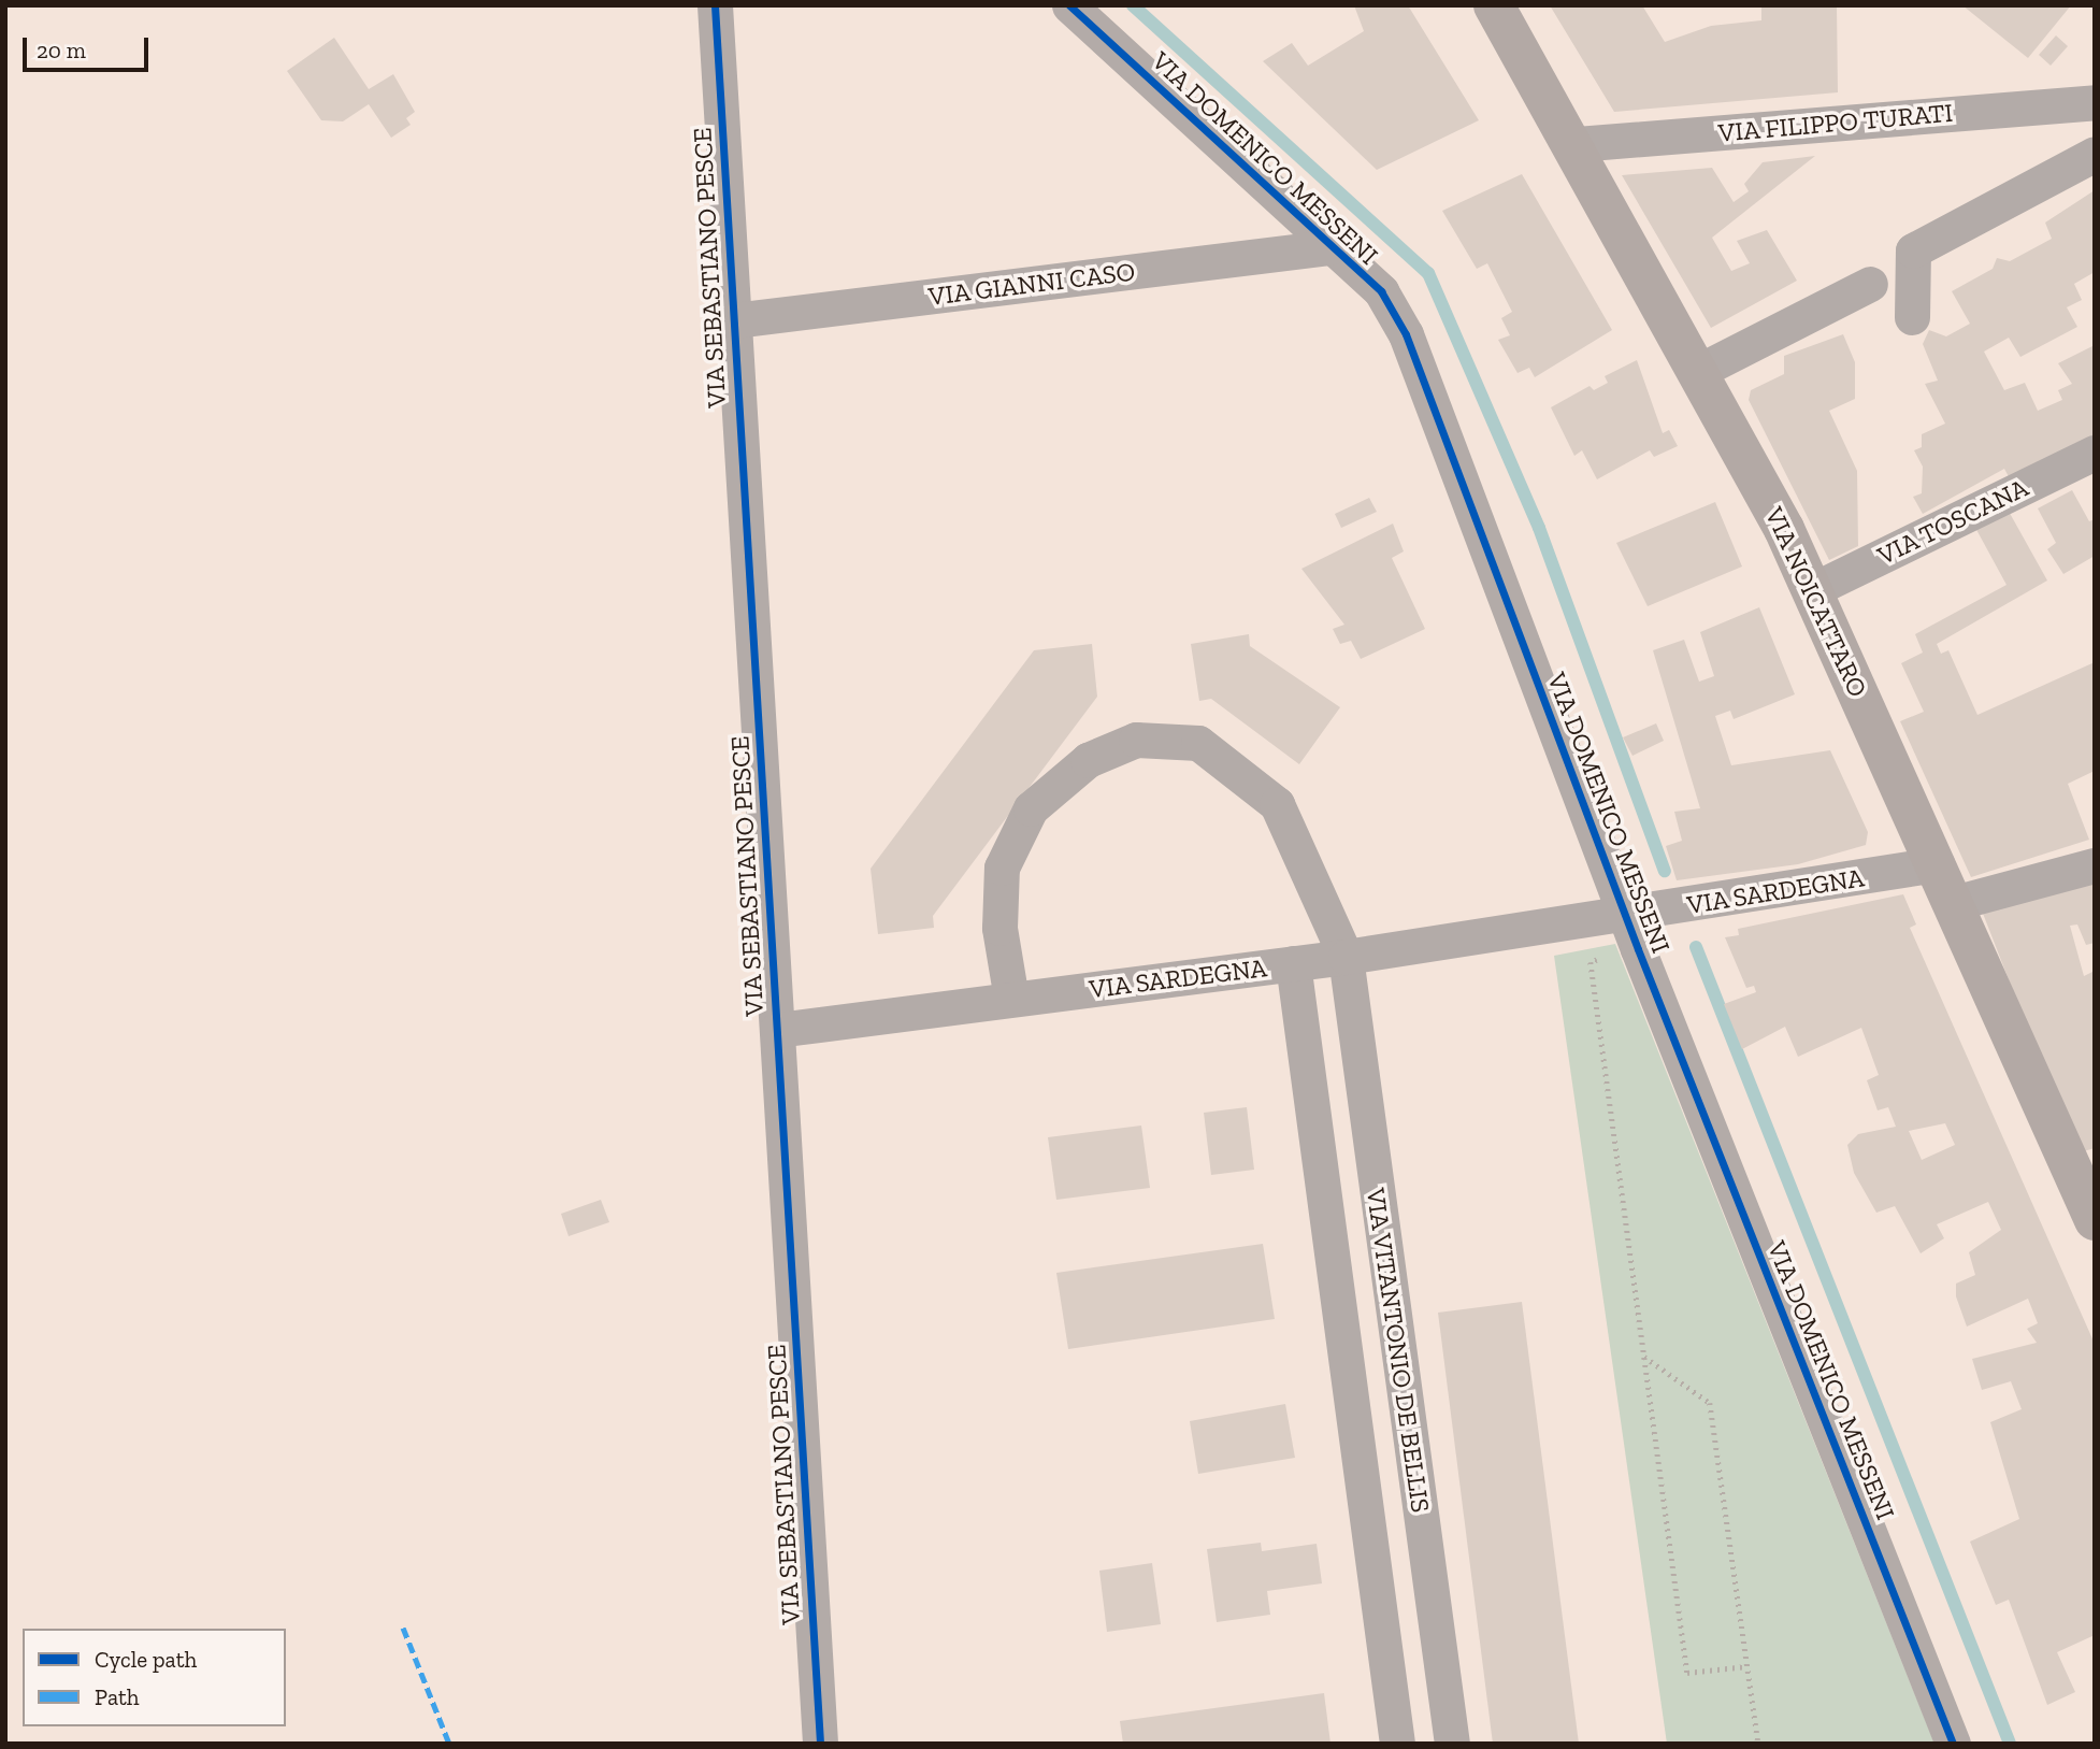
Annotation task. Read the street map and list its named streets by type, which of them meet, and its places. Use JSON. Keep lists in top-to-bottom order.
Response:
{
  "streets": {
    "street": [
      "VIA FILIPPO TURATI",
      "VIA DOMENICO MESSENI",
      "VIA SEBASTIANO PESCE",
      "VIA GIANNI CASO",
      "VIA TOSCANA",
      "VIA NOICATTARO",
      "VIA SARDEGNA",
      "VIA VITANTONIO DE BELLIS"
    ]
  },
  "crossings": [
    ["VIA FILIPPO TURATI", "VIA NOICATTARO"],
    ["VIA DOMENICO MESSENI", "VIA GIANNI CASO"],
    ["VIA DOMENICO MESSENI", "VIA SARDEGNA"],
    ["VIA SEBASTIANO PESCE", "VIA GIANNI CASO"],
    ["VIA SEBASTIANO PESCE", "VIA SARDEGNA"],
    ["VIA TOSCANA", "VIA NOICATTARO"],
    ["VIA NOICATTARO", "VIA SARDEGNA"],
    ["VIA SARDEGNA", "VIA VITANTONIO DE BELLIS"]
  ],
  "legend": ["Cycle path", "Path"],
  "scale_bar": "20 m"
}
